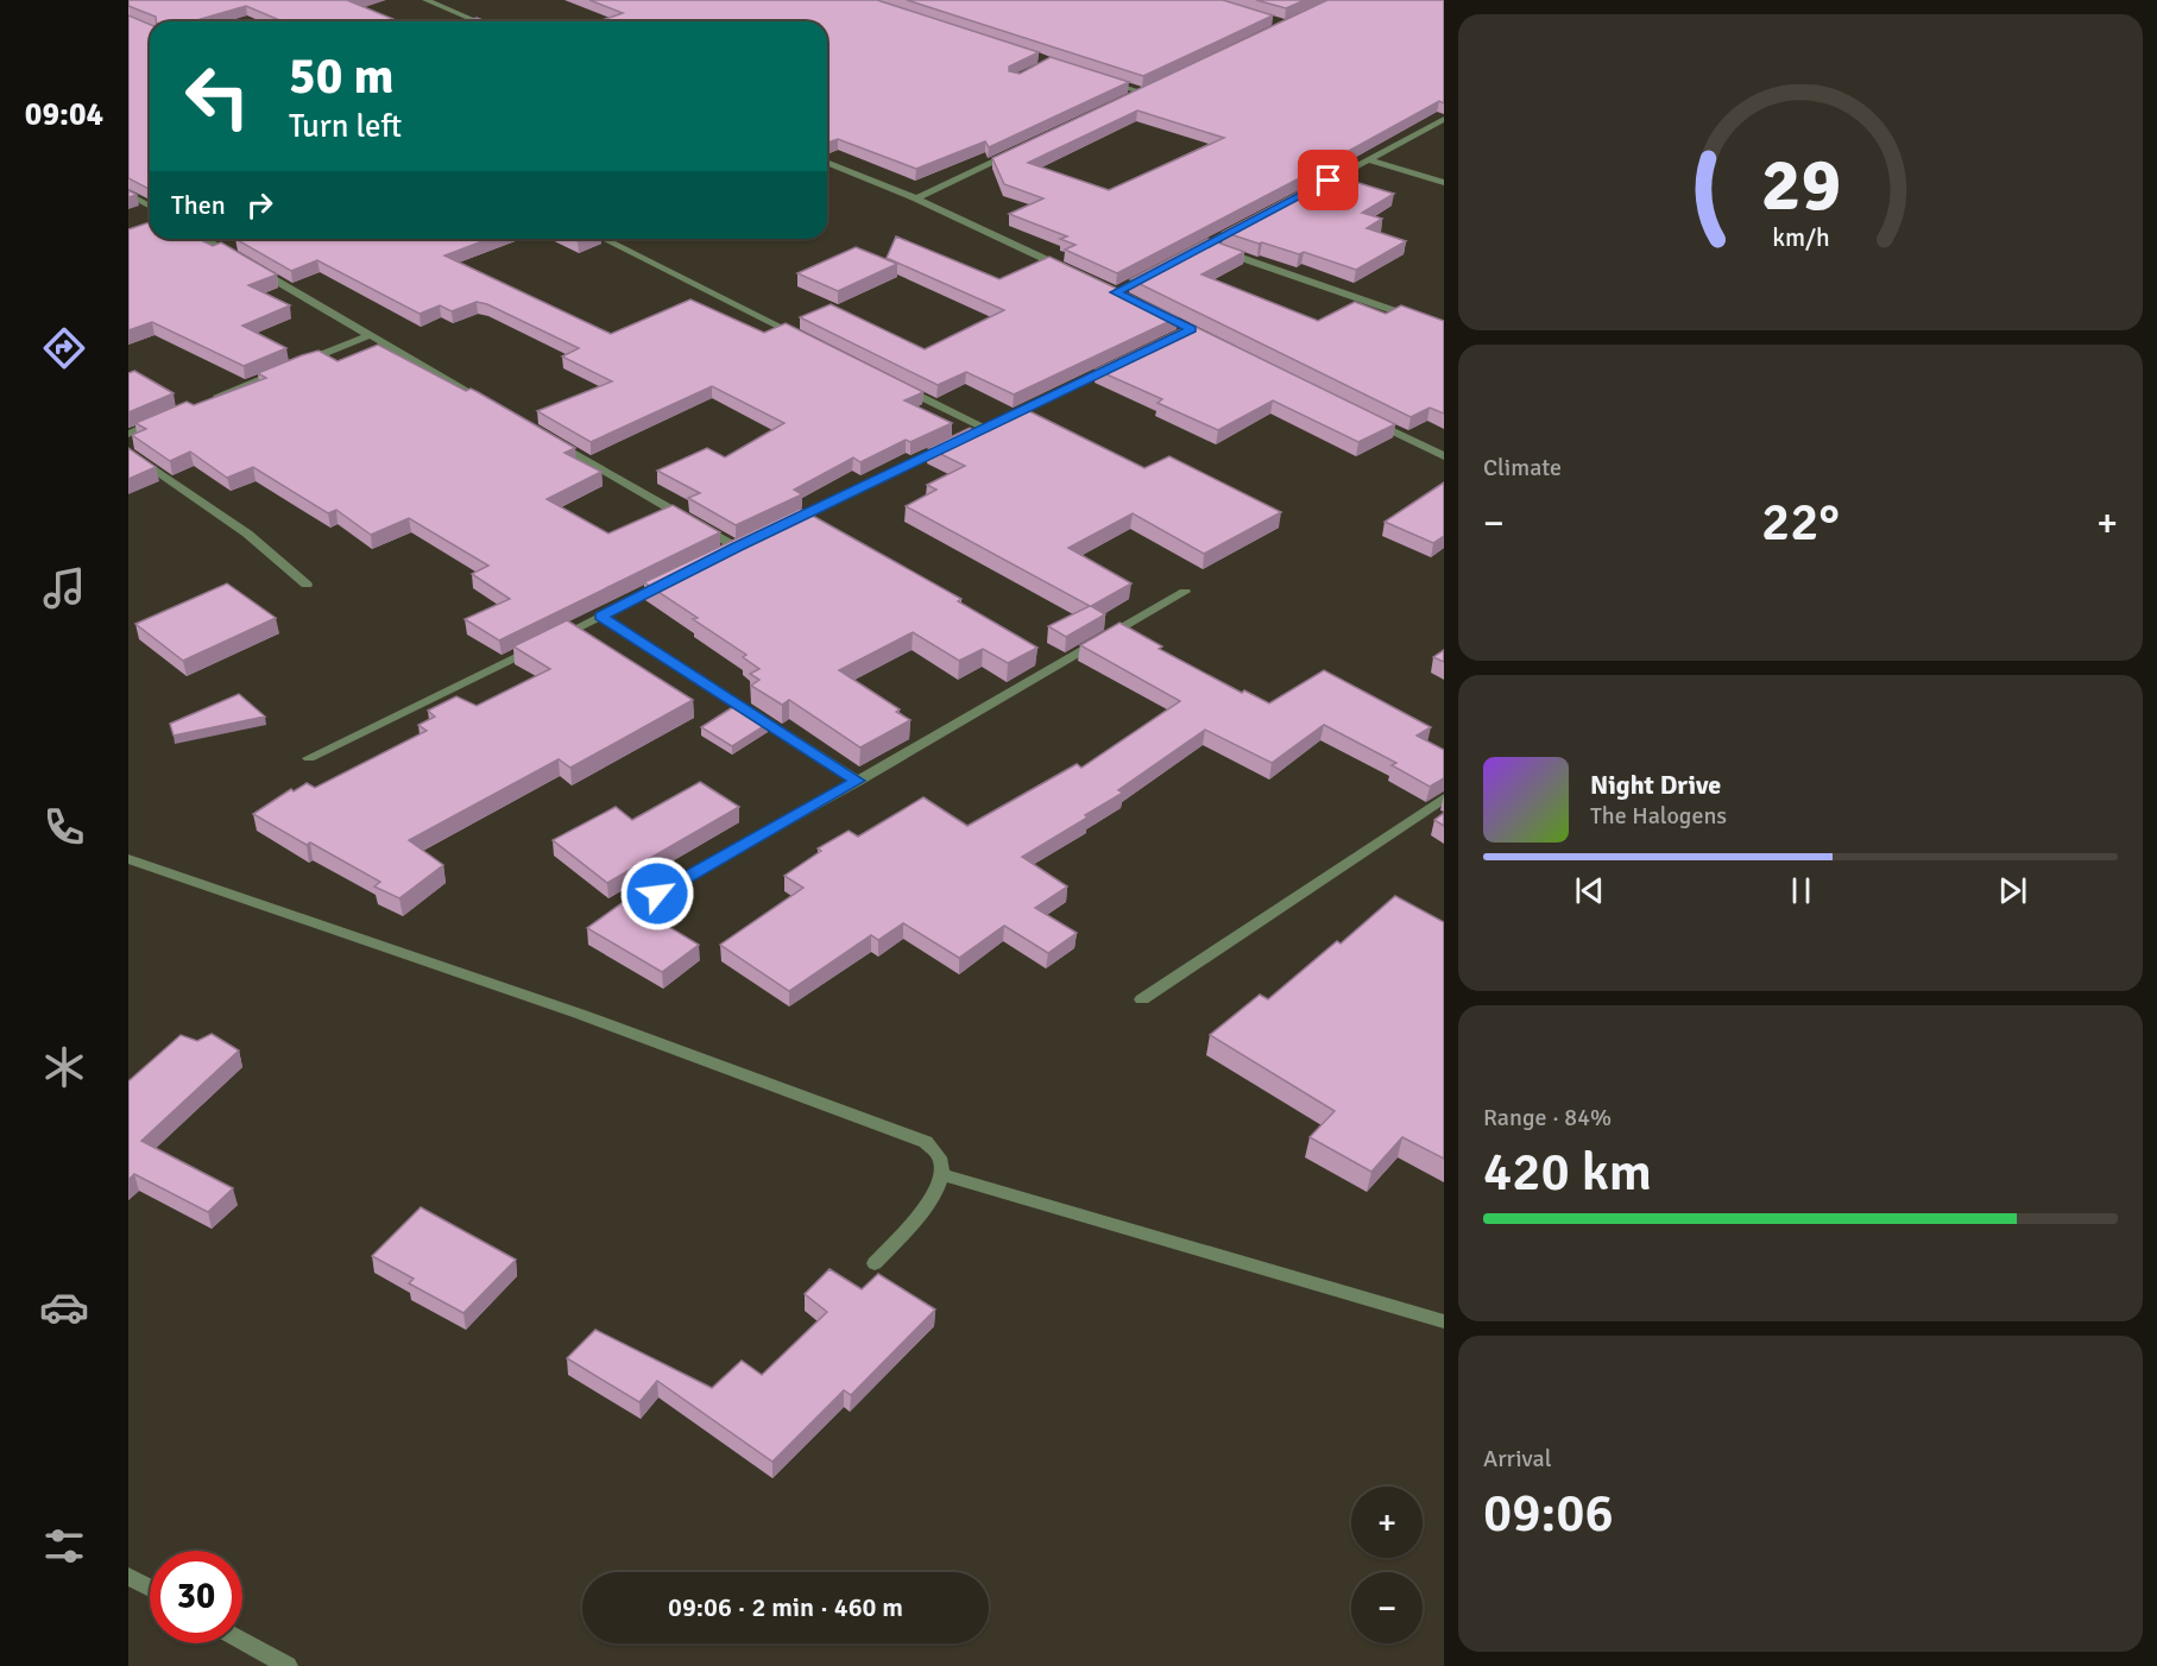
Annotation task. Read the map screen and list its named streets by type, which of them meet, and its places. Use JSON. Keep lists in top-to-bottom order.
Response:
{
  "page": {
    "tabs": "09:04",
    "turn": ["50 m", "Turn left"],
    "then": "Then",
    "tile": [
      "Climate",
      ["Range · 84%", "420 km"],
      ["Arrival", "09:06"]
    ],
    "heat": ["−", "22°", "+"],
    "song": ["Night Drive", "The Halogens"],
    "map_buttons": ["+", "−"],
    "limit": "30",
    "trip": "09:06 · 2 min · 460 m",
    "gauge": ["29", "km/h"]
  }
}
